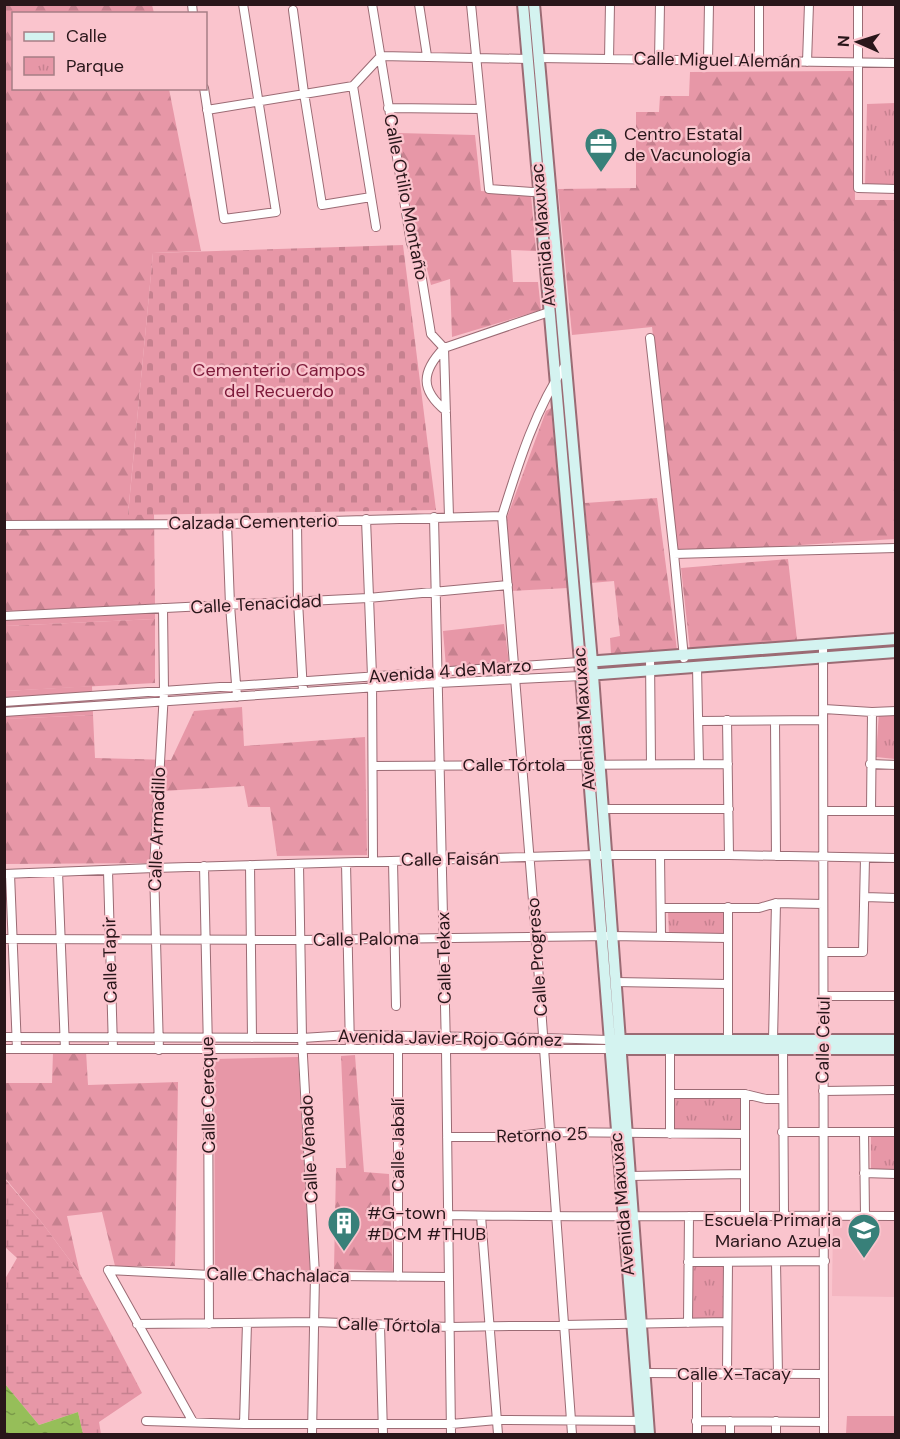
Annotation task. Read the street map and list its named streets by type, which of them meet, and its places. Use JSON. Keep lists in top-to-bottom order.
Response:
{
  "streets": {
    "main road": ["Avenida Maxuxac", "Avenida 4 de Marzo", "Avenida Javier Rojo Gómez"],
    "street": [
      "Calle Miguel Alemán",
      "Calle Otilio Montaño",
      "Calzada Cementerio",
      "Calle Tenacidad",
      "Calle Tórtola",
      "Calle Armadillo",
      "Calle Faisán",
      "Calle Paloma",
      "Calle Progreso",
      "Calle Tekax",
      "Calle Tapir",
      "Calle Celul",
      "Calle Cereque",
      "Retorno 25",
      "Calle Jabalí",
      "Calle Venado",
      "Calle Chachalaca",
      "Calle X-Tacay"
    ]
  },
  "crossings": [
    ["Calle Miguel Alemán", "Calle Otilio Montaño"],
    ["Calle Miguel Alemán", "Avenida Maxuxac"],
    ["Avenida Maxuxac", "Avenida 4 de Marzo"],
    ["Avenida Maxuxac", "Calle Tórtola"],
    ["Avenida Maxuxac", "Calle Faisán"],
    ["Avenida Maxuxac", "Calle Paloma"],
    ["Avenida Maxuxac", "Avenida Javier Rojo Gómez"],
    ["Avenida Maxuxac", "Retorno 25"],
    ["Avenida Maxuxac", "Calle X-Tacay"],
    ["Calzada Cementerio", "Calle Progreso"],
    ["Calzada Cementerio", "Calle Tekax"],
    ["Calle Tenacidad", "Calle Armadillo"],
    ["Calle Tenacidad", "Calle Progreso"],
    ["Calle Tenacidad", "Calle Tekax"],
    ["Avenida 4 de Marzo", "Calle Armadillo"],
    ["Avenida 4 de Marzo", "Calle Progreso"],
    ["Avenida 4 de Marzo", "Calle Tekax"],
    ["Avenida 4 de Marzo", "Calle Celul"],
    ["Calle Tórtola", "Calle Progreso"],
    ["Calle Tórtola", "Calle Tekax"],
    ["Calle Tórtola", "Calle Cereque"],
    ["Calle Tórtola", "Calle Venado"],
    ["Calle Tórtola", "Calle Chachalaca"],
    ["Calle Armadillo", "Calle Faisán"],
    ["Calle Armadillo", "Calle Paloma"],
    ["Calle Armadillo", "Avenida Javier Rojo Gómez"],
    ["Calle Faisán", "Calle Progreso"],
    ["Calle Faisán", "Calle Tekax"],
    ["Calle Faisán", "Calle Tapir"],
    ["Calle Faisán", "Calle Celul"],
    ["Calle Faisán", "Calle Cereque"],
    ["Calle Faisán", "Calle Venado"],
    ["Calle Paloma", "Calle Progreso"],
    ["Calle Paloma", "Calle Tekax"],
    ["Calle Paloma", "Calle Tapir"],
    ["Calle Paloma", "Calle Cereque"],
    ["Calle Paloma", "Calle Venado"],
    ["Calle Progreso", "Avenida Javier Rojo Gómez"],
    ["Calle Progreso", "Retorno 25"],
    ["Calle Tekax", "Avenida Javier Rojo Gómez"],
    ["Calle Tekax", "Retorno 25"],
    ["Calle Tekax", "Calle Chachalaca"],
    ["Calle Tapir", "Avenida Javier Rojo Gómez"],
    ["Avenida Javier Rojo Gómez", "Calle Celul"],
    ["Avenida Javier Rojo Gómez", "Calle Cereque"],
    ["Avenida Javier Rojo Gómez", "Calle Jabalí"],
    ["Avenida Javier Rojo Gómez", "Calle Venado"],
    ["Calle Celul", "Calle X-Tacay"],
    ["Calle Cereque", "Calle Chachalaca"],
    ["Calle Jabalí", "Calle Chachalaca"],
    ["Calle Venado", "Calle Chachalaca"]
  ],
  "parks": ["Cementerio Campos del Recuerdo"],
  "places": {
    "office": ["Centro Estatal de Vacunología"],
    "building": ["#G-town #DCM #THUB"],
    "school or university": ["Escuela Primaria Mariano Azuela"]
  },
  "legend": ["Calle", "Parque"],
  "north": "left"
}
